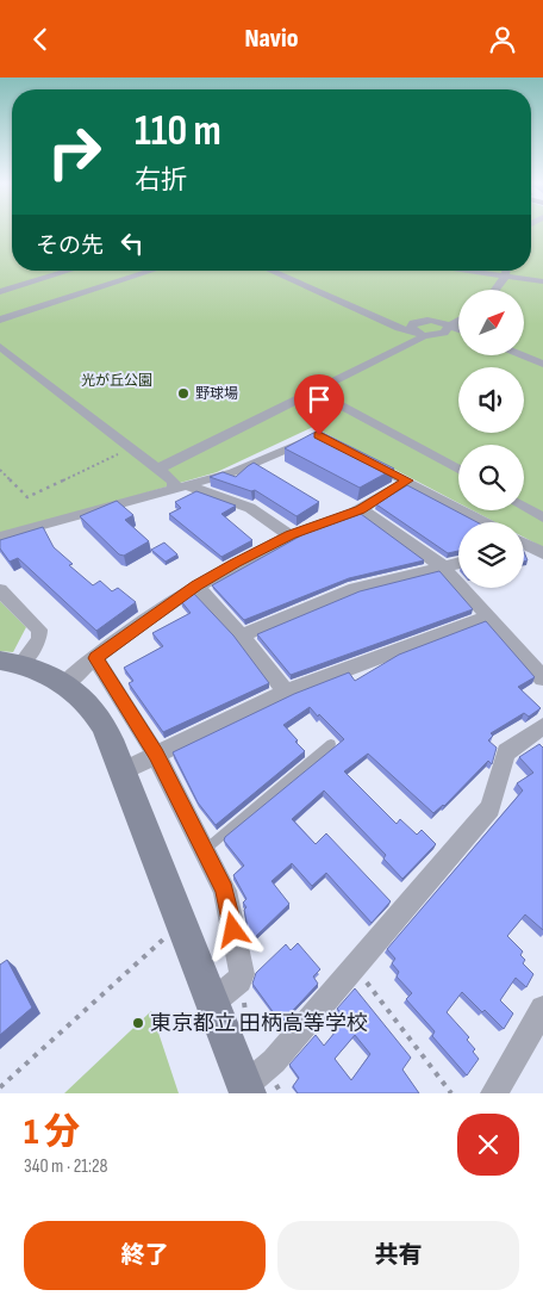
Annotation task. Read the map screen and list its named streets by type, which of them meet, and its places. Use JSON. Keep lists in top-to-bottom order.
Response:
{
  "parks": ["光が丘公園"],
  "places": ["野球場", "東京都立 田柄高等学校"],
  "north": "top right",
  "page": {
    "header": "Navio",
    "turn": ["110 m", "右折"],
    "then": "その先",
    "heading": ["1 分", "340 m · 21:28"],
    "buttons": ["終了", "共有"]
  }
}
